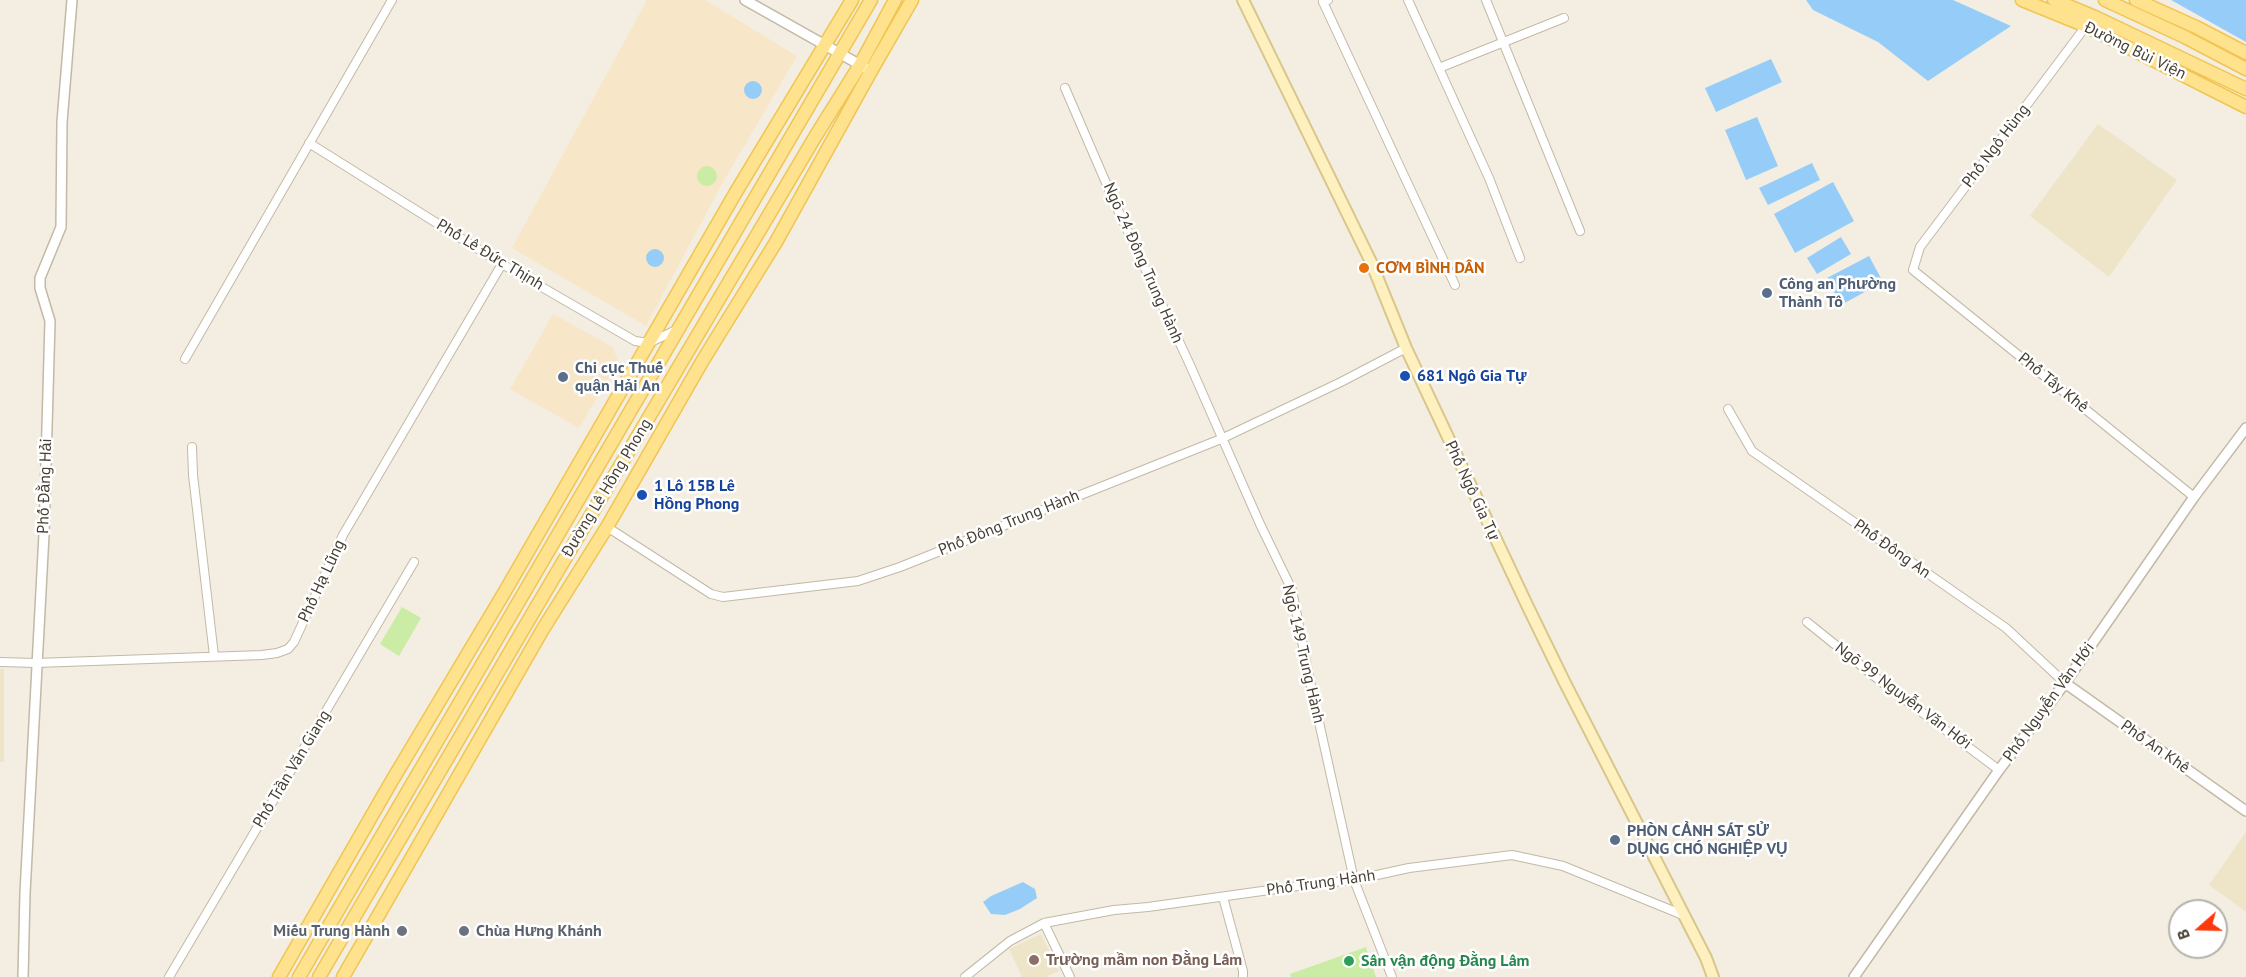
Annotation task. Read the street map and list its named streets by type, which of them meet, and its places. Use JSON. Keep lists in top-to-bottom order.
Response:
{
  "streets": {
    "main road": ["Đường Bùi Viện", "Đường Lê Hồng Phong", "Phố Ngô Gia Tự"],
    "street": [
      "Phố Ngô Hùng",
      "Phố Lê Đức Thịnh",
      "Ngõ 24 Đông Trung Hành",
      "Phố Tây Khê",
      "Phố Đằng Hải",
      "Phố Đông Trung Hành",
      "Phố Đông An",
      "Phố Hạ Lũng",
      "Ngõ 149 Trung Hành",
      "Ngõ 99 Nguyễn Văn Hới",
      "Phố Nguyễn Văn Hới",
      "Phố An Khê",
      "Phố Trần Văn Giang",
      "Phố Trung Hành"
    ]
  },
  "crossings": [
    ["Đường Bùi Viện", "Phố Ngô Hùng"],
    ["Phố Ngô Hùng", "Phố Tây Khê"],
    ["Phố Lê Đức Thịnh", "Phố Hạ Lũng"],
    ["Ngõ 24 Đông Trung Hành", "Phố Đông Trung Hành"],
    ["Ngõ 24 Đông Trung Hành", "Ngõ 149 Trung Hành"],
    ["Phố Tây Khê", "Phố Nguyễn Văn Hới"],
    ["Phố Đằng Hải", "Phố Hạ Lũng"],
    ["Đường Lê Hồng Phong", "Phố Đông Trung Hành"],
    ["Phố Ngô Gia Tự", "Phố Đông Trung Hành"],
    ["Phố Ngô Gia Tự", "Phố Trung Hành"],
    ["Phố Đông Trung Hành", "Ngõ 149 Trung Hành"],
    ["Phố Đông An", "Phố Nguyễn Văn Hới"],
    ["Phố Đông An", "Phố An Khê"],
    ["Ngõ 149 Trung Hành", "Phố Trung Hành"],
    ["Ngõ 99 Nguyễn Văn Hới", "Phố Nguyễn Văn Hới"],
    ["Phố Nguyễn Văn Hới", "Phố An Khê"]
  ],
  "places": [
    "CƠM BÌNH DÂN",
    "Công an Phường Thành Tô",
    "681 Ngô Gia Tự",
    "Chi cục Thuế quận Hải An",
    "1 Lô 15B Lê Hồng Phong",
    "PHÒN CẢNH SÁT SỬ DỤNG CHÓ NGHIỆP VỤ",
    "Miếu Trung Hành",
    "Chùa Hưng Khánh",
    "Trường mầm non Đằng Lâm",
    "Sân vận động Đằng Lâm"
  ],
  "north": "left"
}
